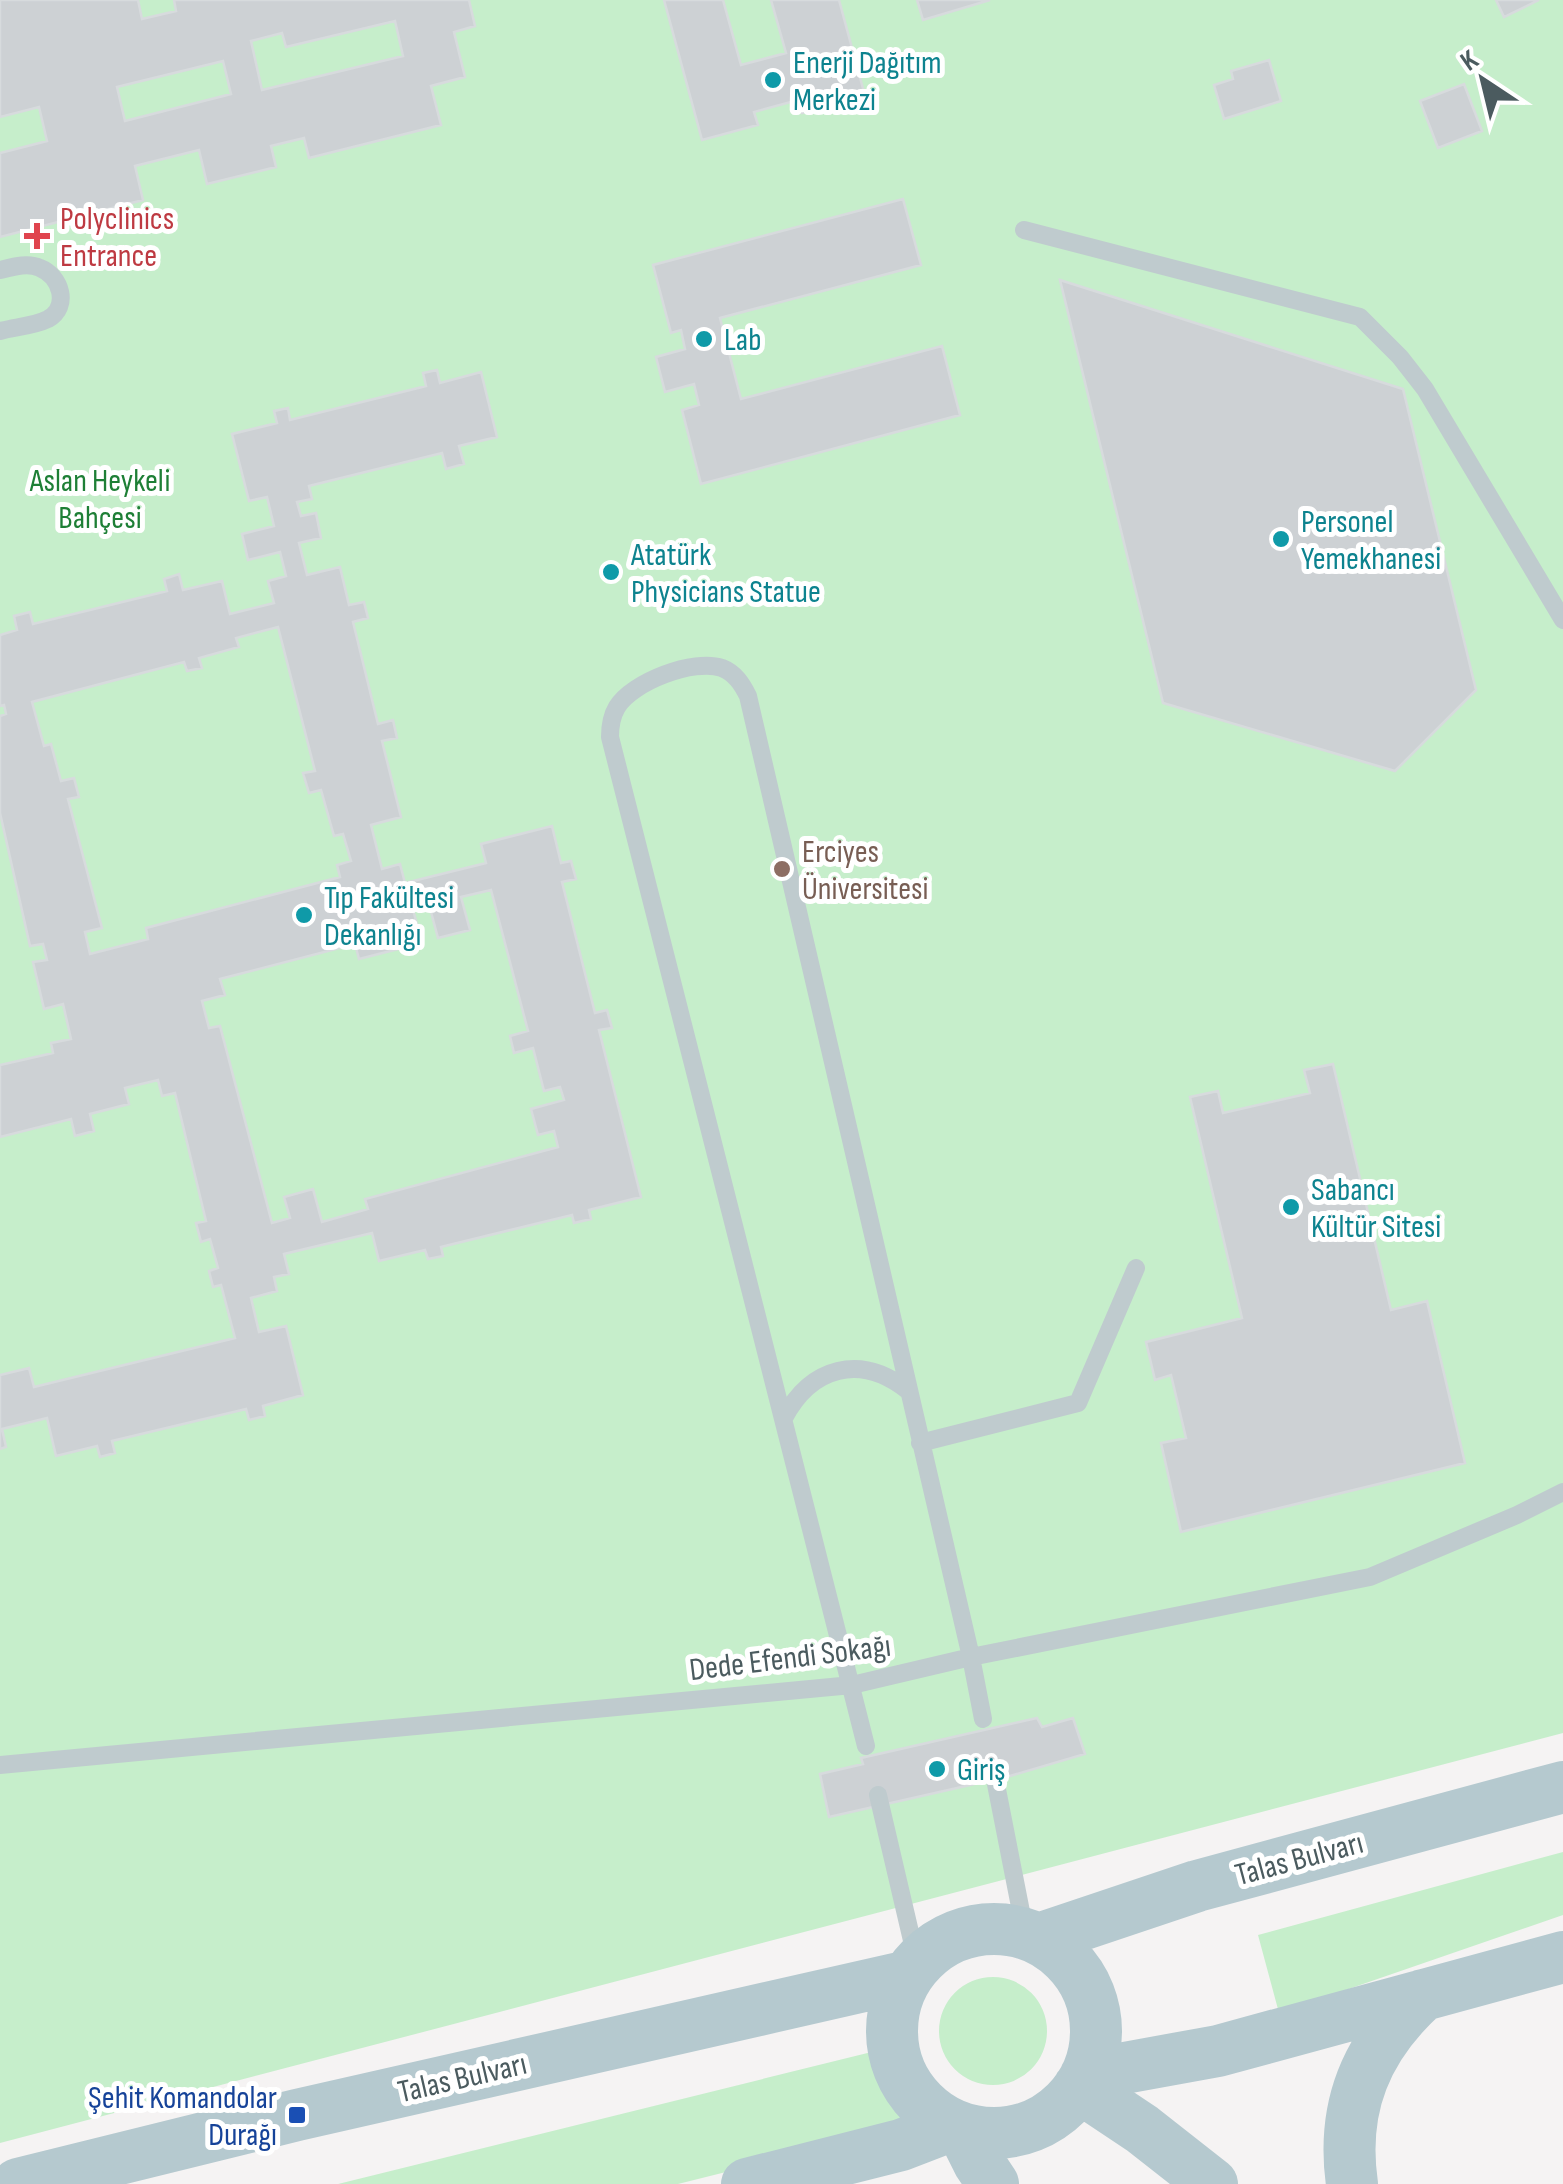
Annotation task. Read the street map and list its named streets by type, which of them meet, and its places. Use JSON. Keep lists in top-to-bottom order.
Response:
{
  "streets": {
    "main road": ["Talas Bulvarı"],
    "lane": ["Dede Efendi Sokağı"]
  },
  "parks": ["Aslan Heykeli Bahçesi"],
  "places": {
    "other": [
      "Enerji Dağıtım Merkezi",
      "Lab",
      "Personel Yemekhanesi",
      "Atatürk Physicians Statue",
      "Erciyes Üniversitesi",
      "Tıp Fakültesi Dekanlığı",
      "Sabancı Kültür Sitesi",
      "Giriş"
    ],
    "health": ["Polyclinics Entrance"],
    "transit": ["Şehit Komandolar Durağı"]
  },
  "north": "top left"
}
